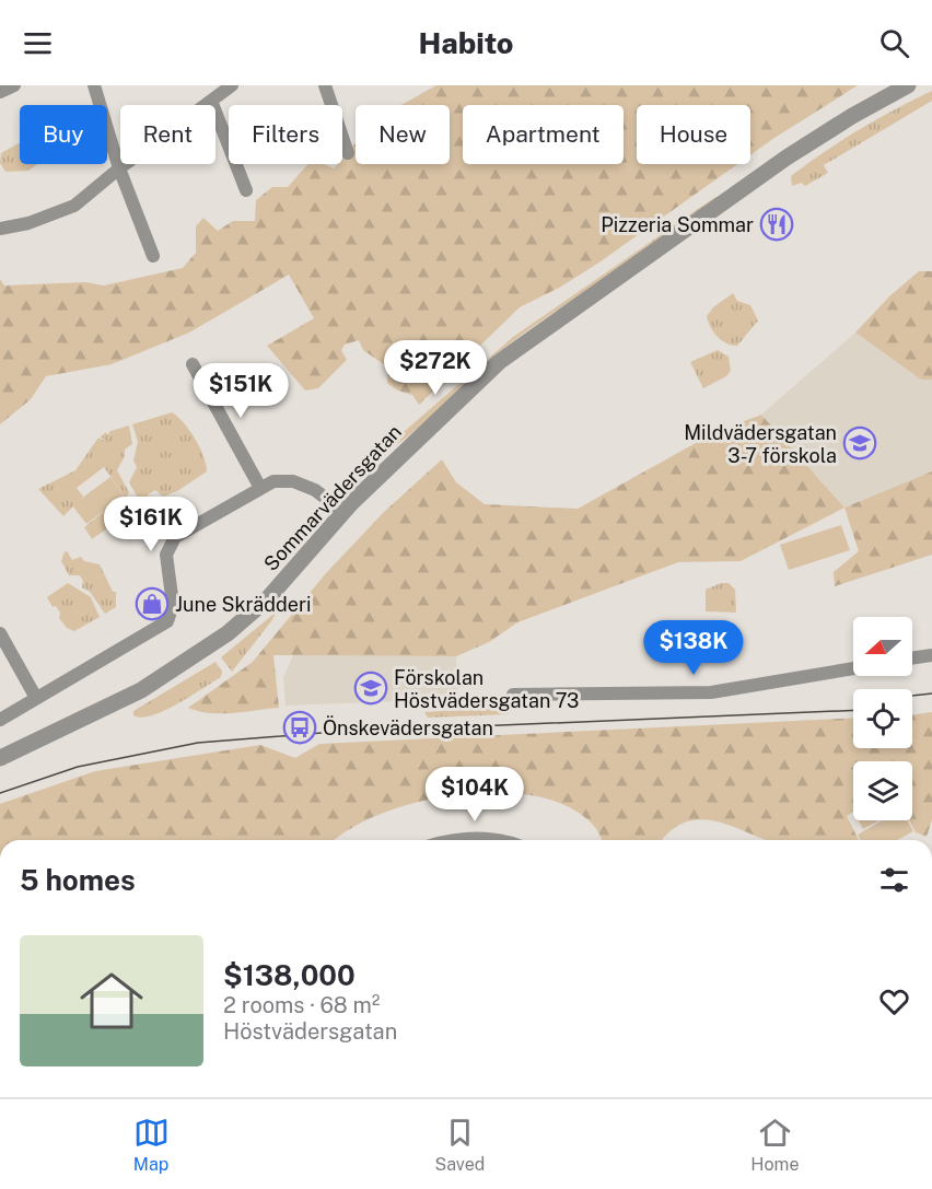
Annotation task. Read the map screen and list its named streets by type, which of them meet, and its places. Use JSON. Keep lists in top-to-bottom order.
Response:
{
  "streets": {
    "street": ["Sommarvädersgatan"]
  },
  "places": {
    "restaurant": ["Pizzeria Sommar"],
    "school or university": ["Mildvädersgatan 3-7 förskola", "Förskolan Höstvädersgatan 73"],
    "shop": ["June Skrädderi"],
    "bus stop": ["Önskevädersgatan"]
  },
  "north": "left",
  "page": {
    "header": "Habito",
    "chip": [
      "Buy",
      "Rent",
      "Filters",
      "New",
      "Apartment",
      "House"
    ],
    "price": [
      "$272K",
      "$151K",
      "$161K",
      "$138K",
      "$104K"
    ],
    "heading": "5 homes",
    "list": [
      {
        "name": "$138,000",
        "note": "2 rooms · 68 m² · Höstvädersgatan"
      }
    ],
    "tabs": ["Map", "Saved", "Home"]
  }
}
